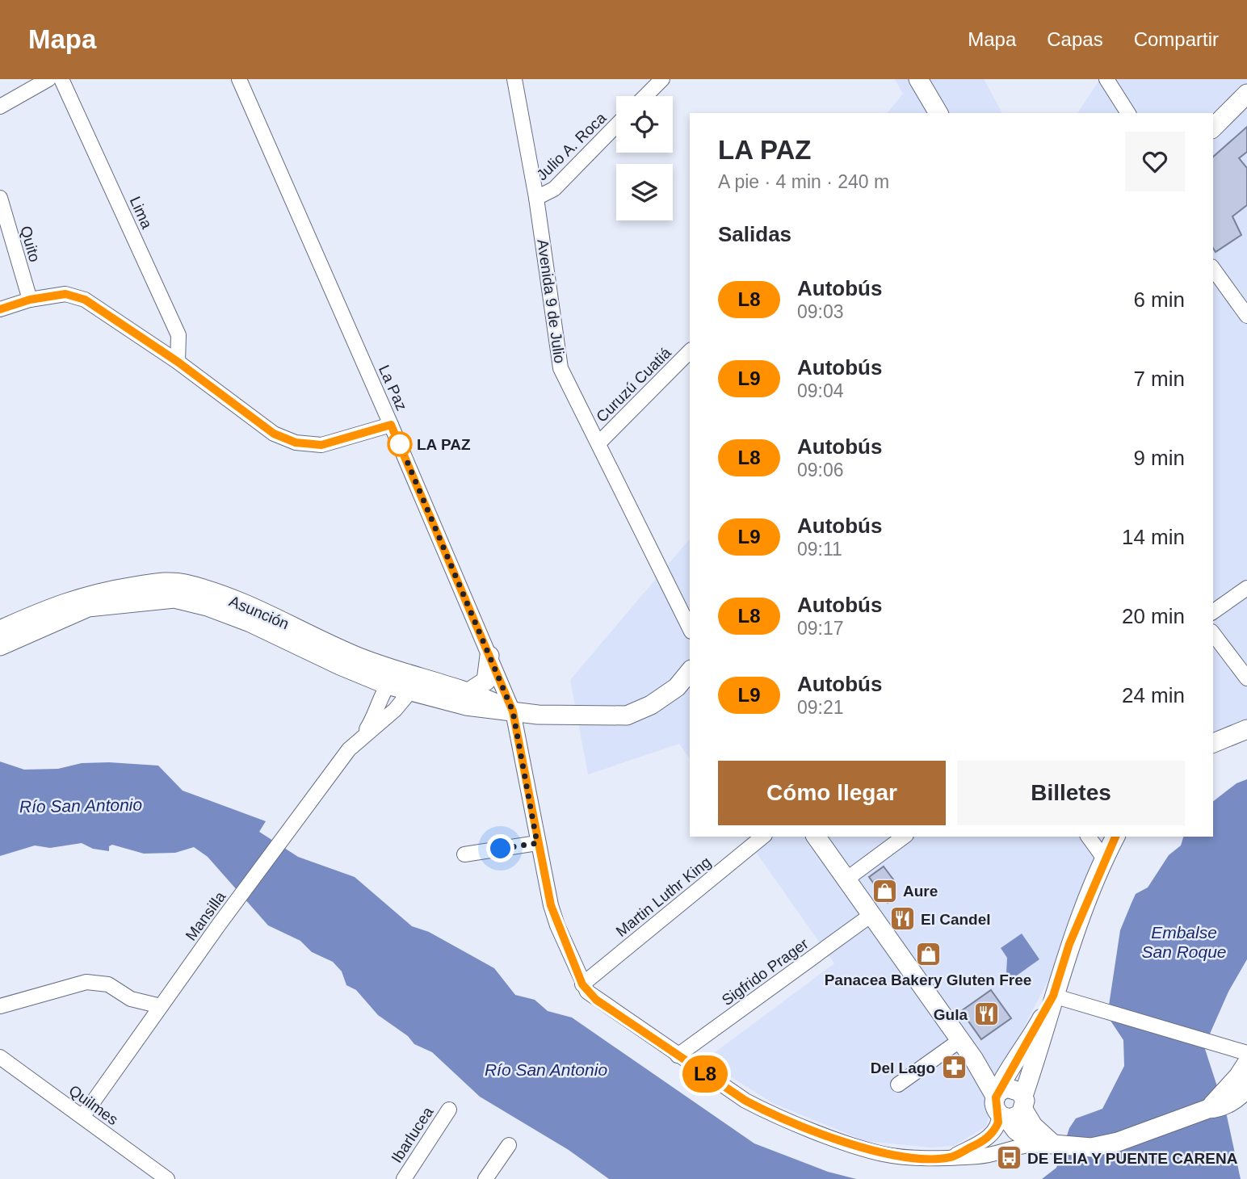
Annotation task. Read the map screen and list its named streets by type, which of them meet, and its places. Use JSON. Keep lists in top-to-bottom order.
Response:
{
  "streets": {
    "main road": ["Asunción"],
    "street": [
      "Julio A. Roca",
      "Lima",
      "Quito",
      "Avenida 9 de Julio",
      "Curuzú Cuatiá",
      "La Paz",
      "Martin Luthr King",
      "Mansilla",
      "Sigfrido Prager",
      "Quilmes",
      "Ibarlucea"
    ]
  },
  "crossings": [
    ["Julio A. Roca", "Avenida 9 de Julio"],
    ["Avenida 9 de Julio", "Curuzú Cuatiá"],
    ["La Paz", "Asunción"],
    ["La Paz", "Martin Luthr King"],
    ["Asunción", "Mansilla"],
    ["Mansilla", "Quilmes"]
  ],
  "water": ["Río San Antonio", "Embalse San Roque"],
  "places": {
    "other": ["LA PAZ"],
    "shop": ["Aure", "Panacea Bakery Gluten Free"],
    "restaurant": ["El Candel", "Gula"],
    "pharmacy": ["Del Lago"],
    "bus stop": ["DE ELIA Y PUENTE CARENA"]
  },
  "lines": ["bus line L8"],
  "page": {
    "header": "Mapa",
    "nav": ["Mapa", "Capas", "Compartir"],
    "on_map": "L8",
    "heading": [
      ["LA PAZ", "A pie · 4 min · 240 m"],
      "Salidas"
    ],
    "list": [
      {
        "mark": "L8",
        "name": "Autobús",
        "note": "09:03",
        "value": "6 min"
      },
      {
        "mark": "L9",
        "name": "Autobús",
        "note": "09:04",
        "value": "7 min"
      },
      {
        "mark": "L8",
        "name": "Autobús",
        "note": "09:06",
        "value": "9 min"
      },
      {
        "mark": "L9",
        "name": "Autobús",
        "note": "09:11",
        "value": "14 min"
      },
      {
        "mark": "L8",
        "name": "Autobús",
        "note": "09:17",
        "value": "20 min"
      },
      {
        "mark": "L9",
        "name": "Autobús",
        "note": "09:21",
        "value": "24 min"
      }
    ],
    "buttons": ["Cómo llegar", "Billetes"]
  }
}
